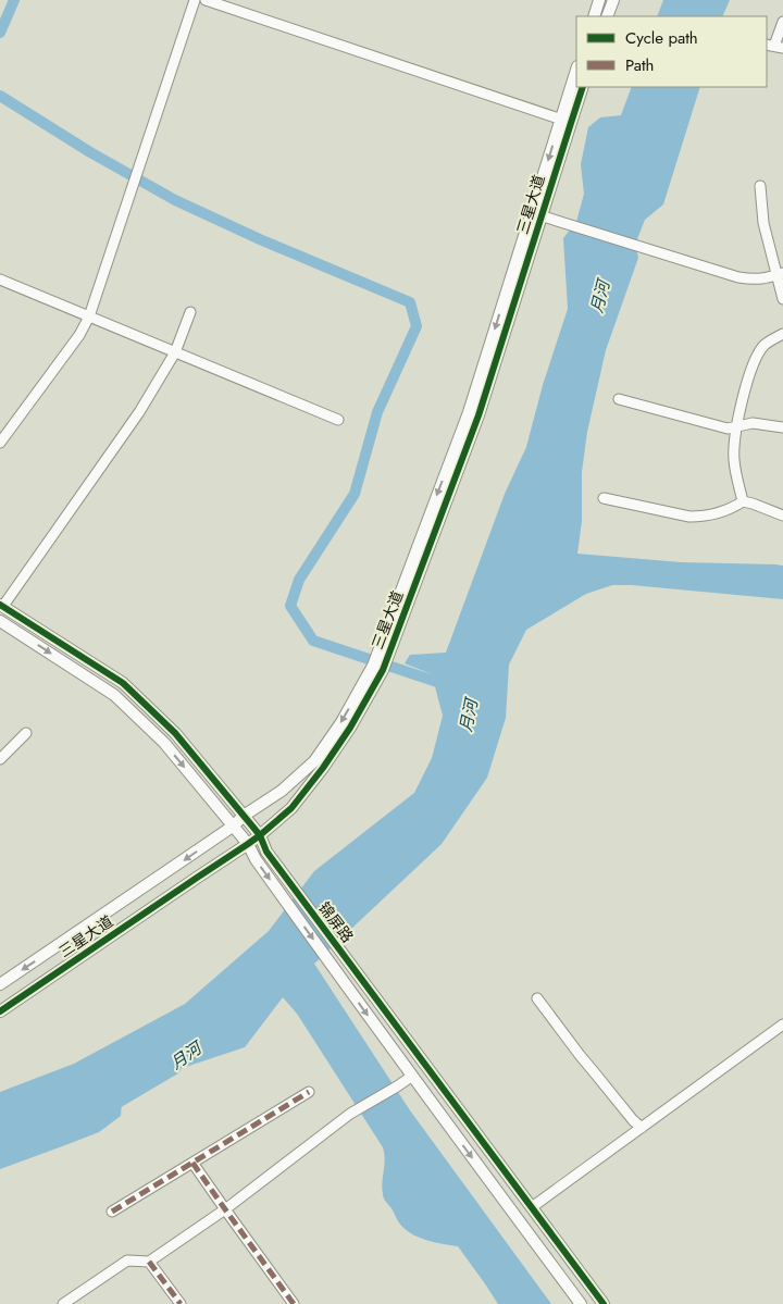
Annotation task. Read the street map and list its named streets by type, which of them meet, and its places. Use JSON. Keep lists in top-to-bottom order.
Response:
{
  "streets": {
    "street": ["三星大道", "锦屏路"]
  },
  "crossings": [
    ["三星大道", "锦屏路"]
  ],
  "water": ["月河"],
  "legend": ["Cycle path", "Path"]
}
